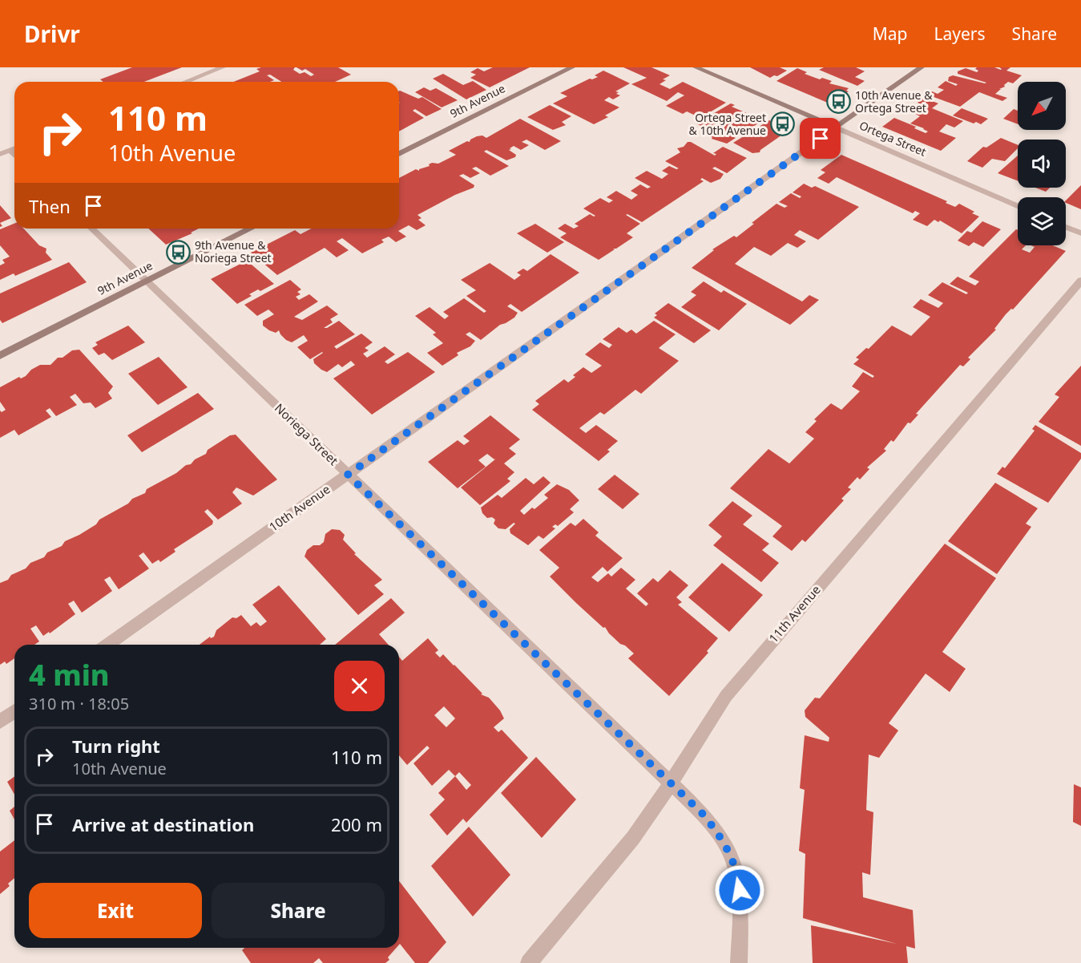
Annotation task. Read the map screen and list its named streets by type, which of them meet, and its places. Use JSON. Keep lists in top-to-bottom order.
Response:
{
  "streets": {
    "street": [
      "9th Avenue",
      "Ortega Street",
      "Noriega Street",
      "10th Avenue",
      "11th Avenue"
    ]
  },
  "crossings": [
    ["9th Avenue", "Noriega Street"],
    ["Ortega Street", "10th Avenue"],
    ["Noriega Street", "10th Avenue"],
    ["Noriega Street", "11th Avenue"]
  ],
  "places": {
    "bus stop": ["10th Avenue & Ortega Street", "Ortega Street & 10th Avenue", "9th Avenue & Noriega Street"]
  },
  "north": "bottom left",
  "page": {
    "header": "Drivr",
    "nav": ["Map", "Layers", "Share"],
    "turn": ["110 m", "10th Avenue"],
    "then": "Then",
    "heading": ["4 min", "310 m · 18:05"],
    "list": [
      {
        "name": "Turn right",
        "note": "10th Avenue",
        "value": "110 m"
      },
      {
        "name": "Arrive at destination",
        "value": "200 m"
      }
    ],
    "buttons": ["Exit", "Share"]
  }
}
